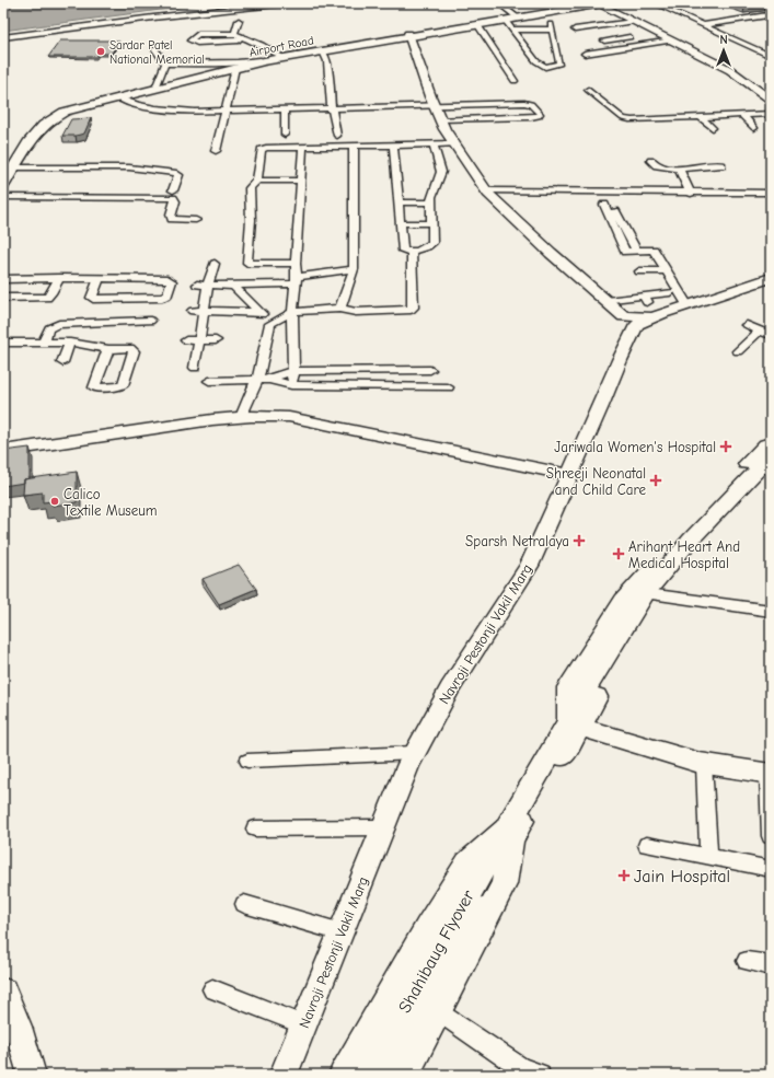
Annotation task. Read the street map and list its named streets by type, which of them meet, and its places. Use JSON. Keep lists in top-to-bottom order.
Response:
{
  "streets": {
    "main road": ["Airport Road", "Navroji Pestonji Vakil Marg", "Shahibaug Flyover"]
  },
  "places": {
    "other": ["Sardar Patel National Memorial", "Calico Textile Museum"],
    "health": [
      "Jariwala Women's Hospital",
      "Shreeji Neonatal and Child Care",
      "Sparsh Netralaya",
      "Arihant Heart And Medical Hospital",
      "Jain Hospital"
    ]
  },
  "north": "top"
}
